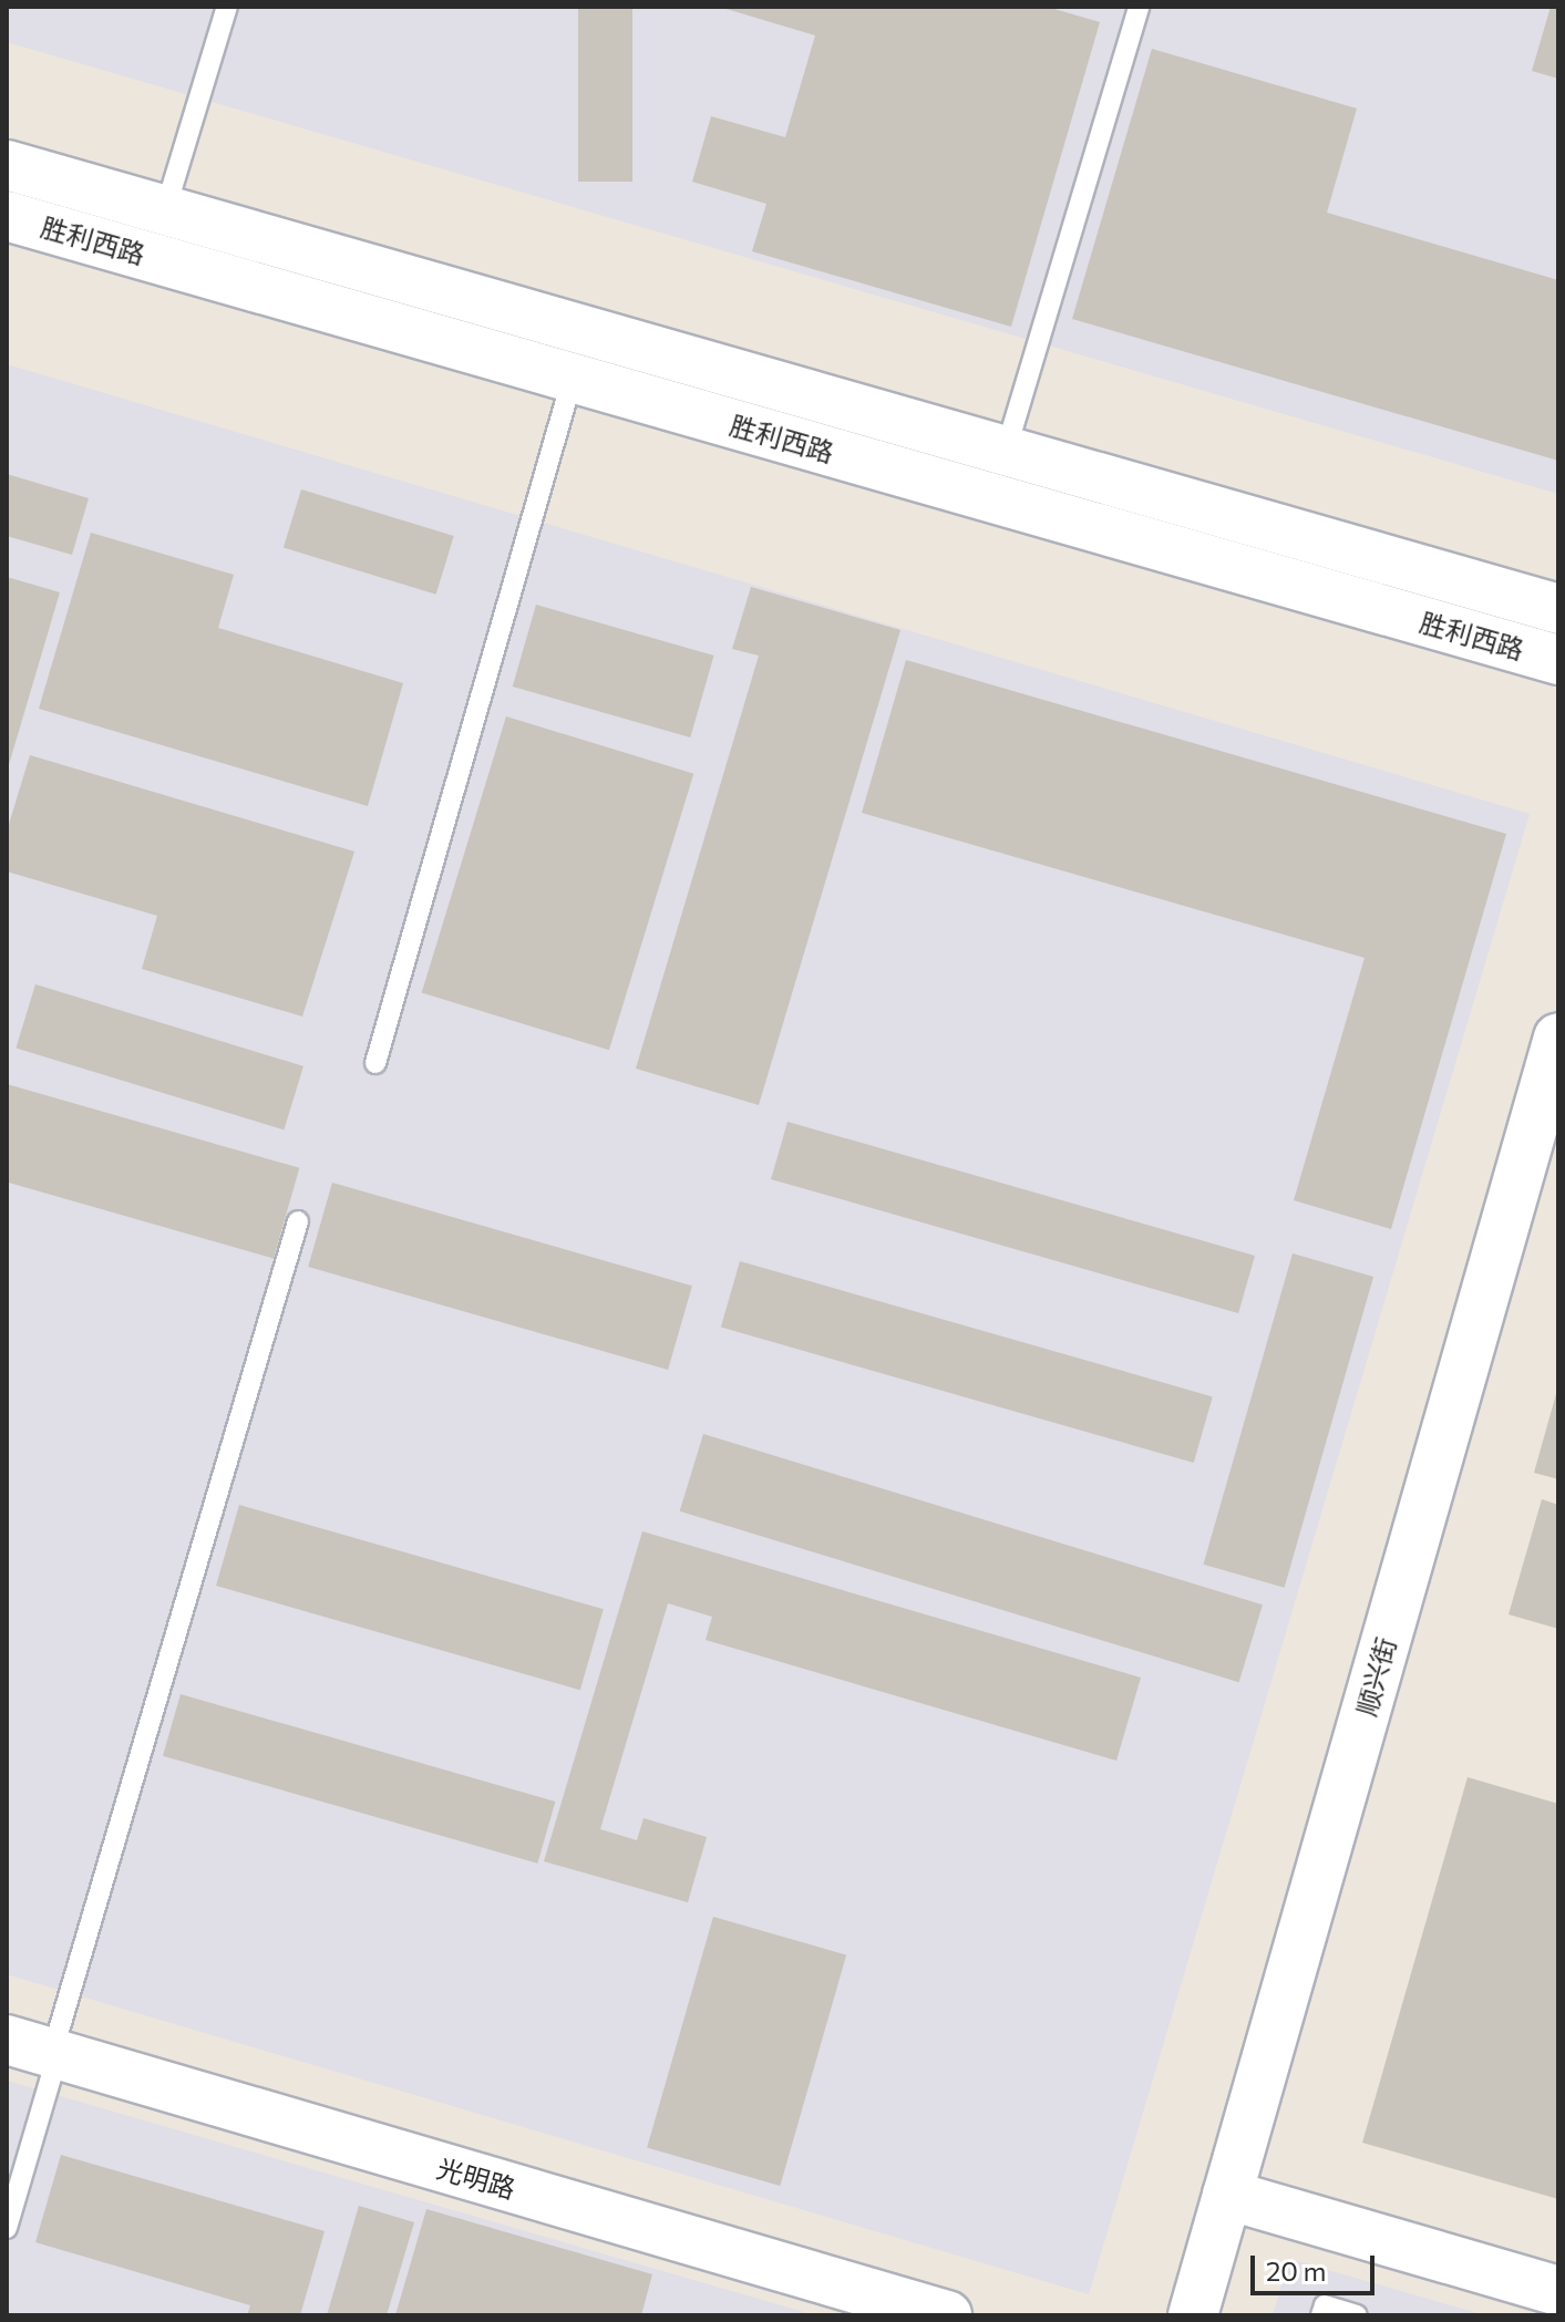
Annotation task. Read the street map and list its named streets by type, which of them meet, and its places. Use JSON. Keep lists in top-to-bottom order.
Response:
{
  "streets": {
    "main road": ["胜利西路", "顺兴街", "光明路"]
  },
  "scale_bar": "20 m"
}
